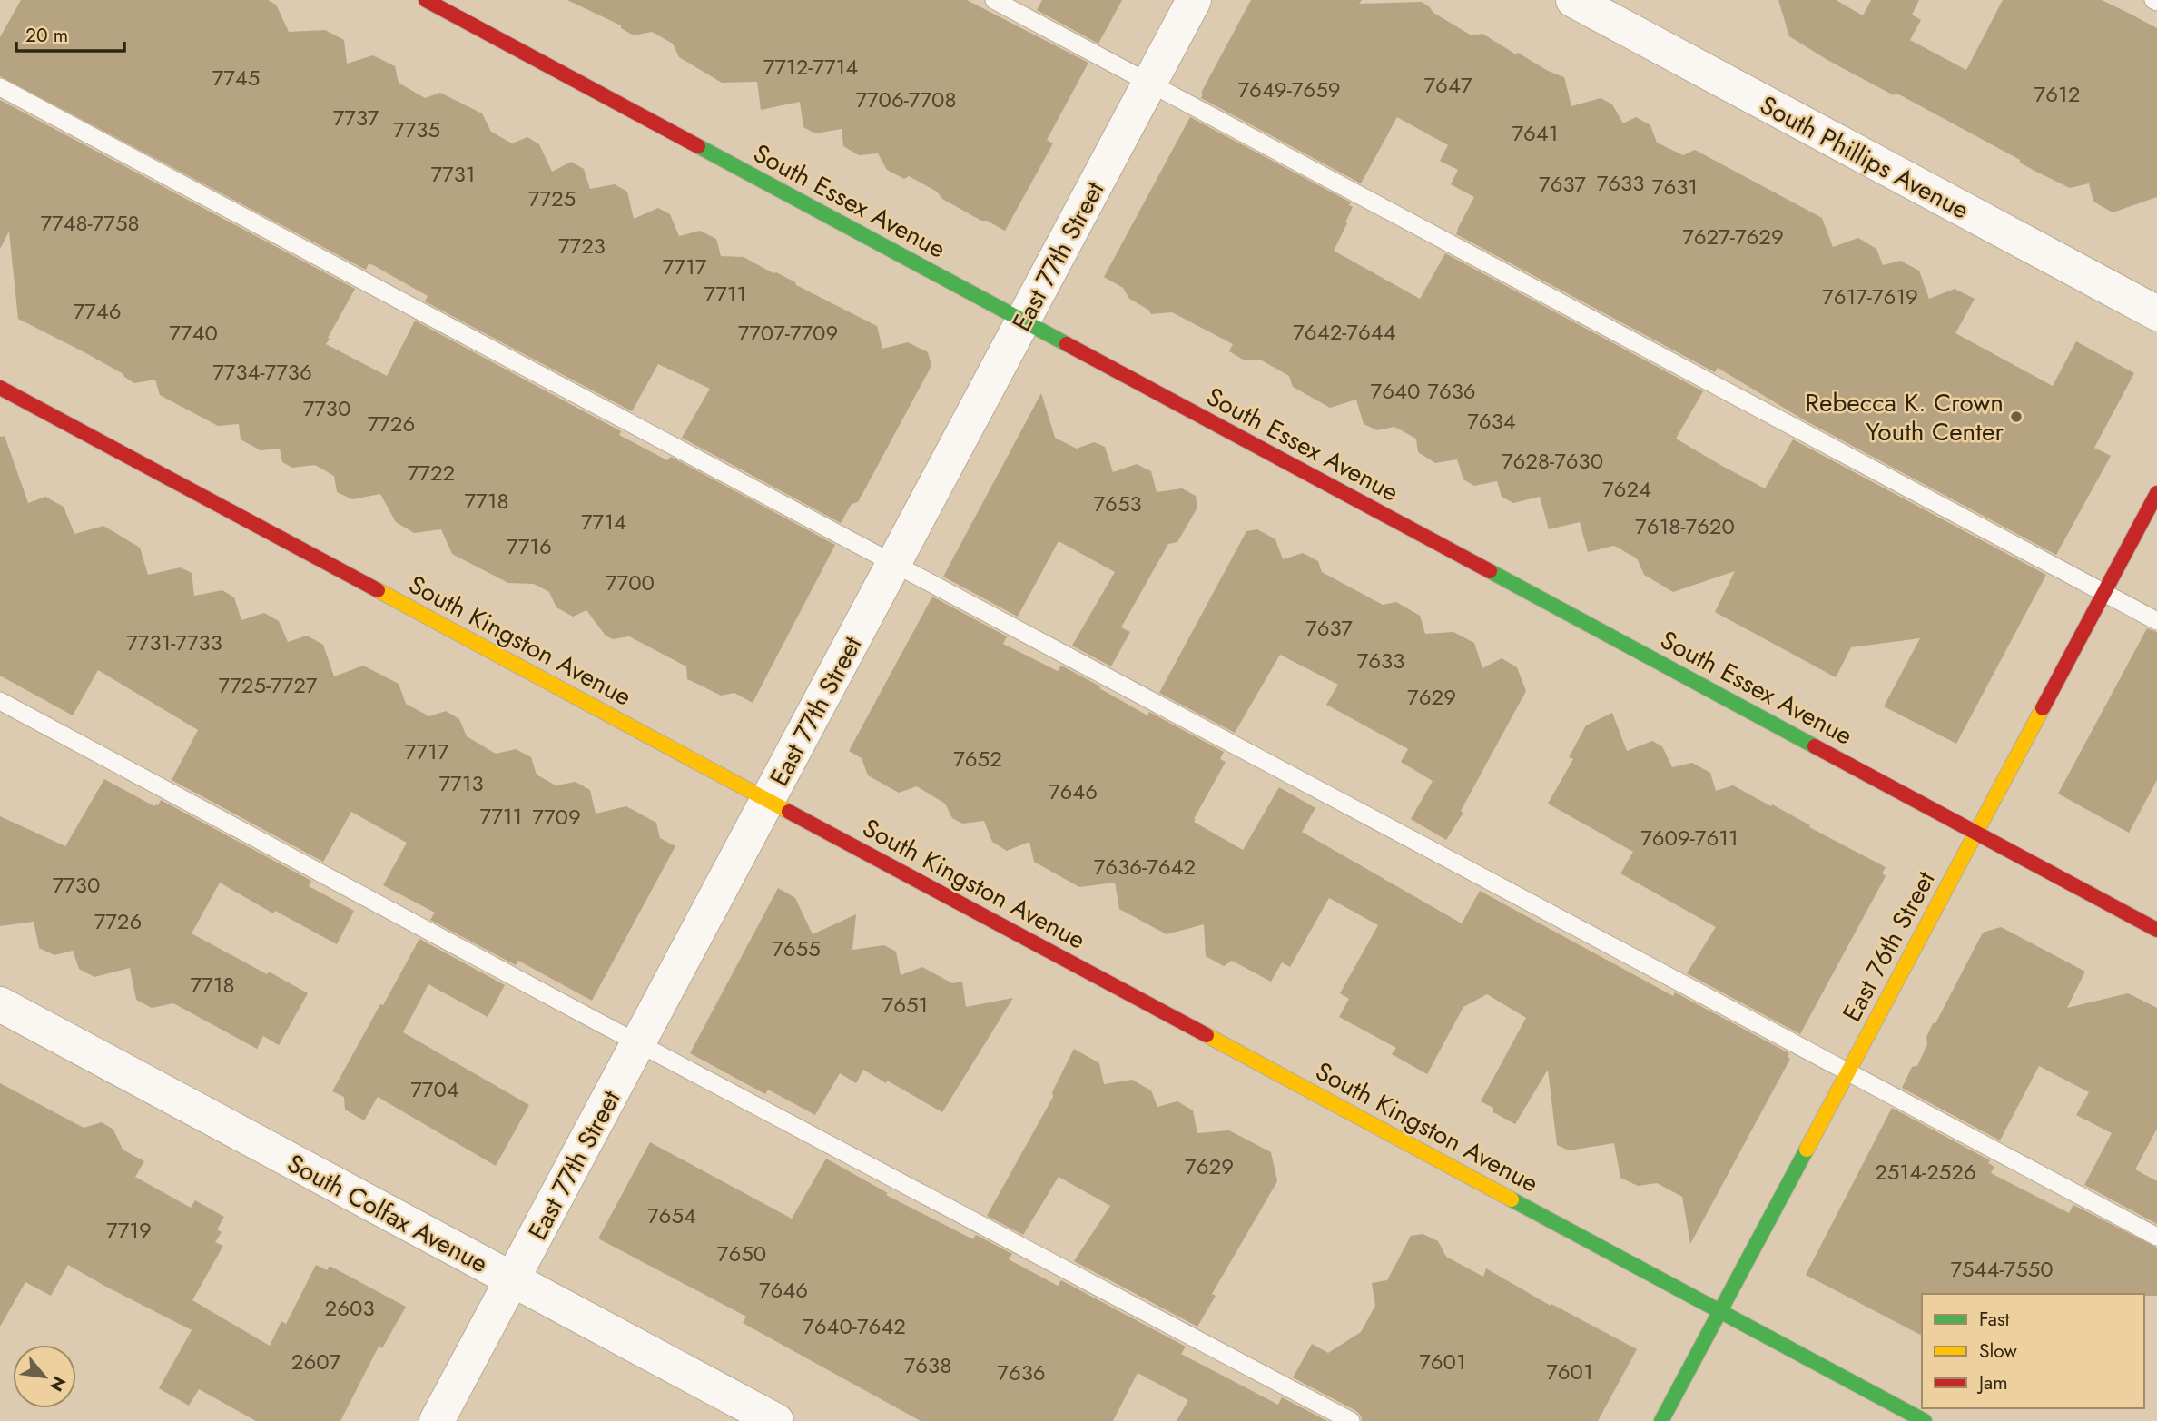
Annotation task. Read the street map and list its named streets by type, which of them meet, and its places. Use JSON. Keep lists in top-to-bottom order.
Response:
{
  "streets": {
    "street": [
      "South Phillips Avenue",
      "South Essex Avenue",
      "East 77th Street",
      "South Kingston Avenue",
      "East 76th Street",
      "South Colfax Avenue"
    ]
  },
  "crossings": [
    ["South Essex Avenue", "East 77th Street"],
    ["South Essex Avenue", "East 76th Street"],
    ["East 77th Street", "South Kingston Avenue"],
    ["East 77th Street", "South Colfax Avenue"],
    ["South Kingston Avenue", "East 76th Street"]
  ],
  "places": ["Rebecca K. Crown Youth Center"],
  "house_numbers": [
    "7712-7714",
    "7745",
    "7647",
    "7649-7659",
    "7612",
    "7706-7708",
    "7737",
    "7735",
    "7641",
    "7731",
    "7633",
    "7637",
    "7631",
    "7725",
    "7748-7758",
    "7627-7629",
    "7723",
    "7717",
    "7711",
    "7617-7619",
    "7746",
    "7642-7644",
    "7740",
    "7707-7709",
    "7734-7736",
    "7640",
    "7636",
    "7730",
    "7634",
    "7726",
    "7628-7630",
    "7722",
    "7624",
    "7718",
    "7653",
    "7714",
    "7618-7620",
    "7716",
    "7700",
    "7637",
    "7731-7733",
    "7633",
    "7725-7727",
    "7629",
    "7717",
    "7652",
    "7713",
    "7646",
    "7711",
    "7709",
    "7609-7611",
    "7636-7642",
    "7730",
    "7726",
    "7655",
    "7718",
    "7651",
    "7704",
    "7629",
    "2514-2526",
    "7654",
    "7719",
    "7650",
    "7544-7550",
    "7646",
    "2603",
    "7640-7642",
    "2607",
    "7601",
    "7638",
    "7601",
    "7636"
  ],
  "legend": ["Fast", "Slow", "Jam"],
  "scale_bar": "20 m",
  "north": "bottom right"
}
